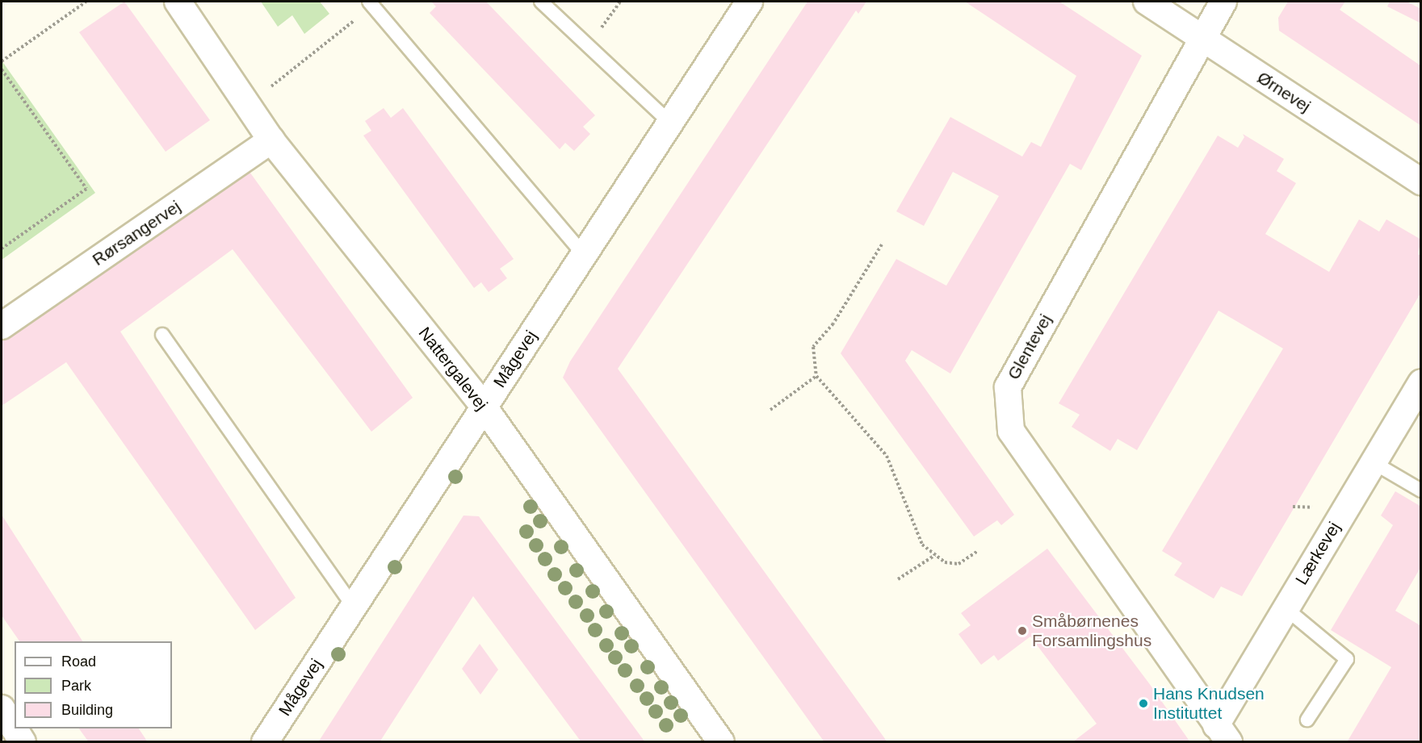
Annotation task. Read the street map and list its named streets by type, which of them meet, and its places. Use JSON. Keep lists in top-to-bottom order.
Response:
{
  "streets": {
    "street": [
      "Ørnevej",
      "Rørsangervej",
      "Glentevej",
      "Mågevej",
      "Nattergalevej",
      "Lærkevej"
    ]
  },
  "crossings": [
    ["Ørnevej", "Glentevej"],
    ["Rørsangervej", "Nattergalevej"],
    ["Glentevej", "Lærkevej"],
    ["Mågevej", "Nattergalevej"]
  ],
  "places": ["Småbørnenes Forsamlingshus", "Hans Knudsen Instituttet"],
  "legend": ["Road", "Park", "Building"]
}
